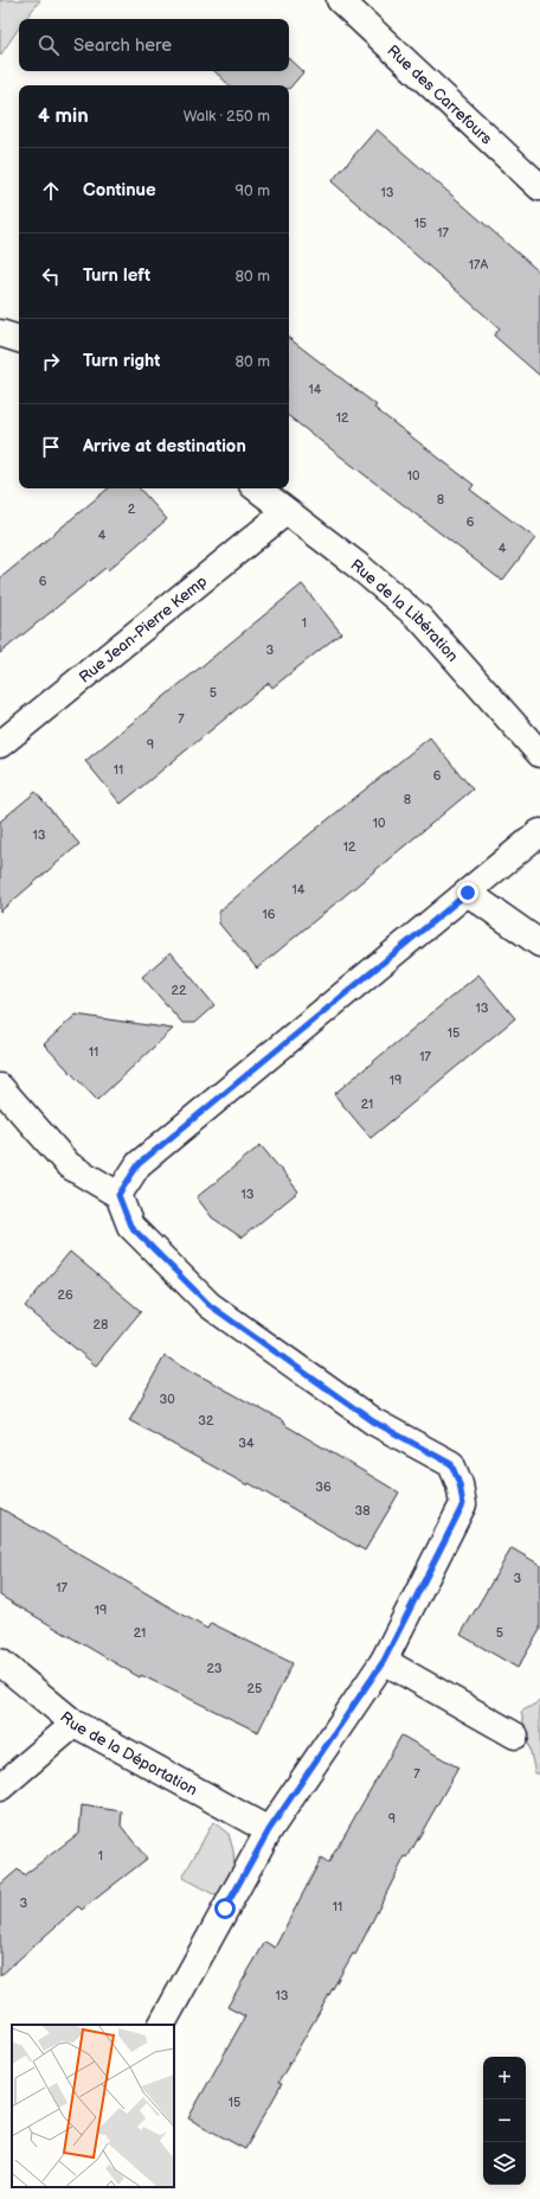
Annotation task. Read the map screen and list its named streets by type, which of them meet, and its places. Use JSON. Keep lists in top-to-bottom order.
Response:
{
  "streets": {
    "street": [
      "Rue des Carrefours",
      "Rue de la Libération",
      "Rue Jean-Pierre Kemp",
      "Rue de la Déportation"
    ]
  },
  "crossings": [
    ["Rue de la Libération", "Rue Jean-Pierre Kemp"]
  ],
  "house_numbers": [
    "13",
    "15",
    "17",
    "17A",
    "14",
    "12",
    "10",
    "8",
    "2",
    "6",
    "4",
    "4",
    "6",
    "1",
    "3",
    "5",
    "7",
    "9",
    "11",
    "6",
    "8",
    "10",
    "13",
    "12",
    "14",
    "16",
    "22",
    "13",
    "15",
    "11",
    "17",
    "19",
    "21",
    "13",
    "26",
    "28",
    "30",
    "32",
    "34",
    "36",
    "38",
    "3",
    "17",
    "19",
    "21",
    "5",
    "23",
    "25",
    "7",
    "9",
    "1",
    "3",
    "11",
    "13",
    "15"
  ],
  "page": {
    "search": "Search here",
    "heading": ["4 min", "Walk · 250 m"],
    "list": [
      ["Continue", "90 m"],
      ["Turn left", "80 m"],
      ["Turn right", "80 m"],
      "Arrive at destination"
    ],
    "map_buttons": ["+", "−"]
  }
}
